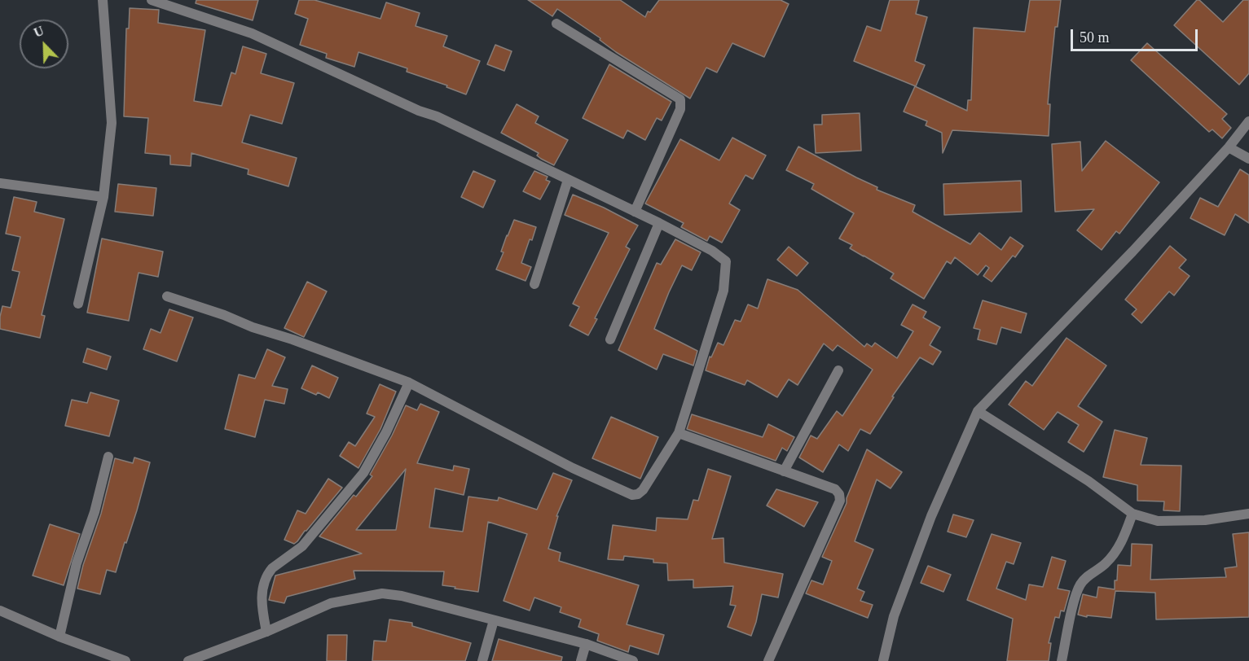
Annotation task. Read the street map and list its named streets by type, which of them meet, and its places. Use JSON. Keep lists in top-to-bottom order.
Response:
{
  "scale_bar": "50 m",
  "north": "top left"
}
